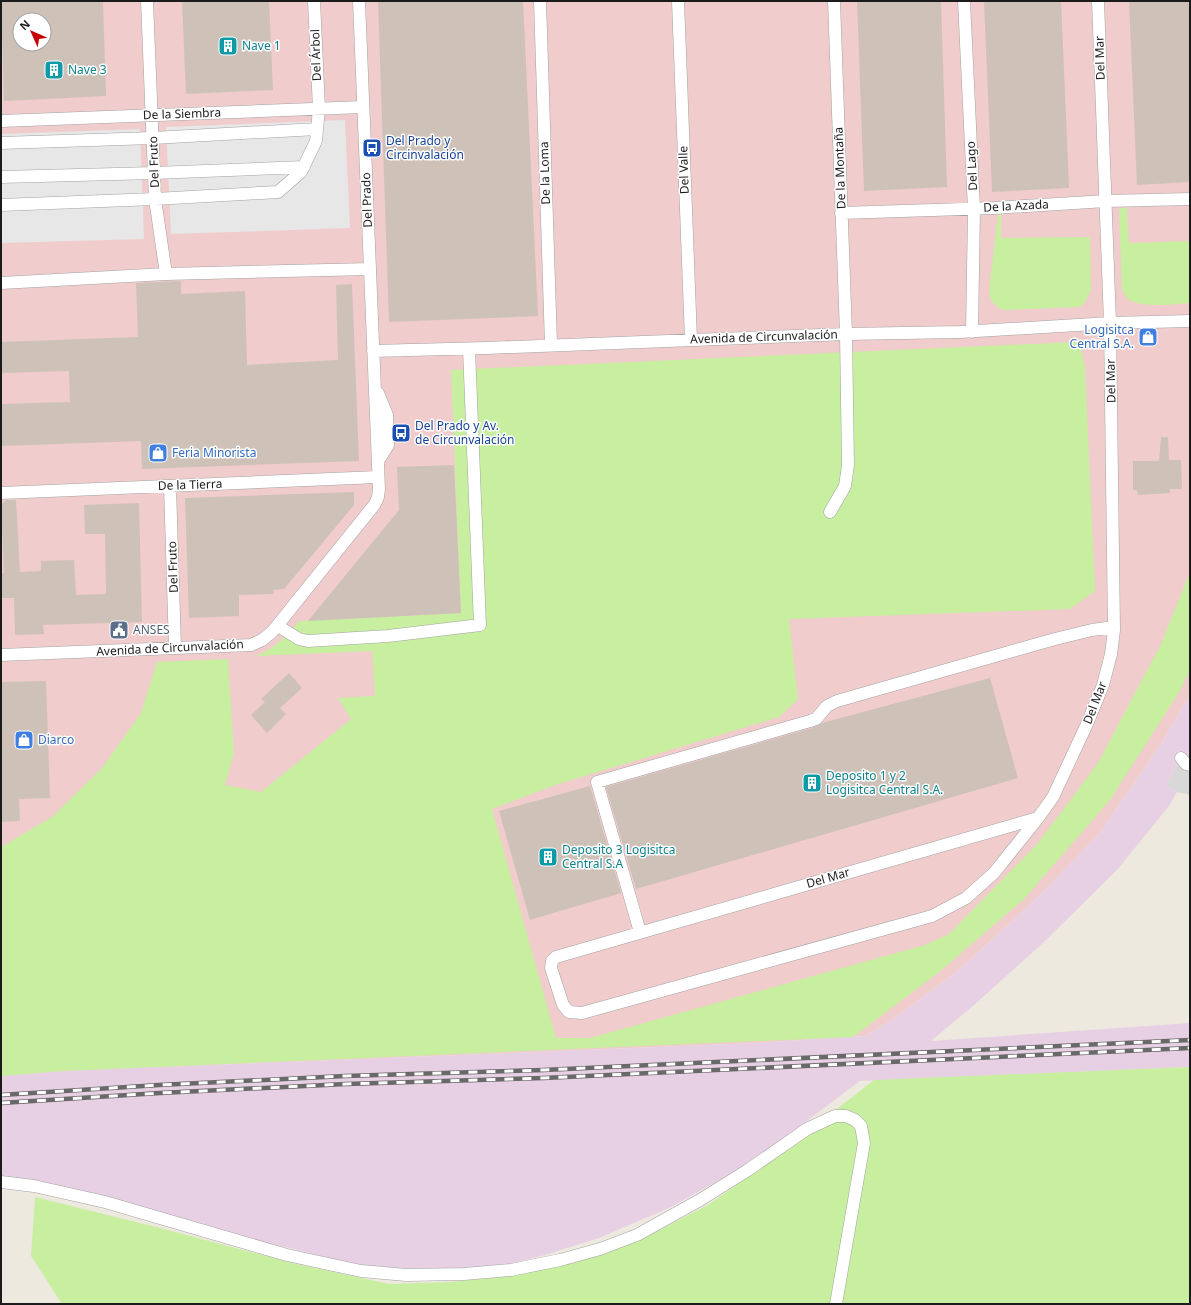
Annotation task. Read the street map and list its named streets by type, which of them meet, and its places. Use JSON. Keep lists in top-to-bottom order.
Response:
{
  "streets": {
    "street": [
      "Del Árbol",
      "Del Mar",
      "De la Siembra",
      "Del Fruto",
      "Del Lago",
      "De la Montaña",
      "Del Valle",
      "De la Loma",
      "Del Prado",
      "De la Azada",
      "Avenida de Circunvalación",
      "De la Tierra"
    ]
  },
  "crossings": [
    ["Del Árbol", "De la Siembra"],
    ["Del Árbol", "Del Fruto"],
    ["Del Mar", "De la Azada"],
    ["Del Mar", "Avenida de Circunvalación"],
    ["De la Siembra", "Del Fruto"],
    ["De la Siembra", "Del Prado"],
    ["Del Fruto", "Avenida de Circunvalación"],
    ["Del Fruto", "De la Tierra"],
    ["Del Lago", "De la Azada"],
    ["Del Lago", "Avenida de Circunvalación"],
    ["De la Montaña", "De la Azada"],
    ["De la Montaña", "Avenida de Circunvalación"],
    ["Del Valle", "Avenida de Circunvalación"],
    ["De la Loma", "Avenida de Circunvalación"],
    ["Del Prado", "Avenida de Circunvalación"],
    ["Avenida de Circunvalación", "De la Tierra"]
  ],
  "places": {
    "building": [
      "Nave 1",
      "Nave 3",
      "Deposito 1 y 2 Logisitca Central S.A.",
      "Deposito 3 Logisitca Central S.A"
    ],
    "bus stop": ["Del Prado y Circinvalación", "Del Prado y Av. de Circunvalación"],
    "shop": ["Logisitca Central S.A.", "Feria Minorista", "Diarco"],
    "public building": ["ANSES"]
  },
  "north": "top left"
}
